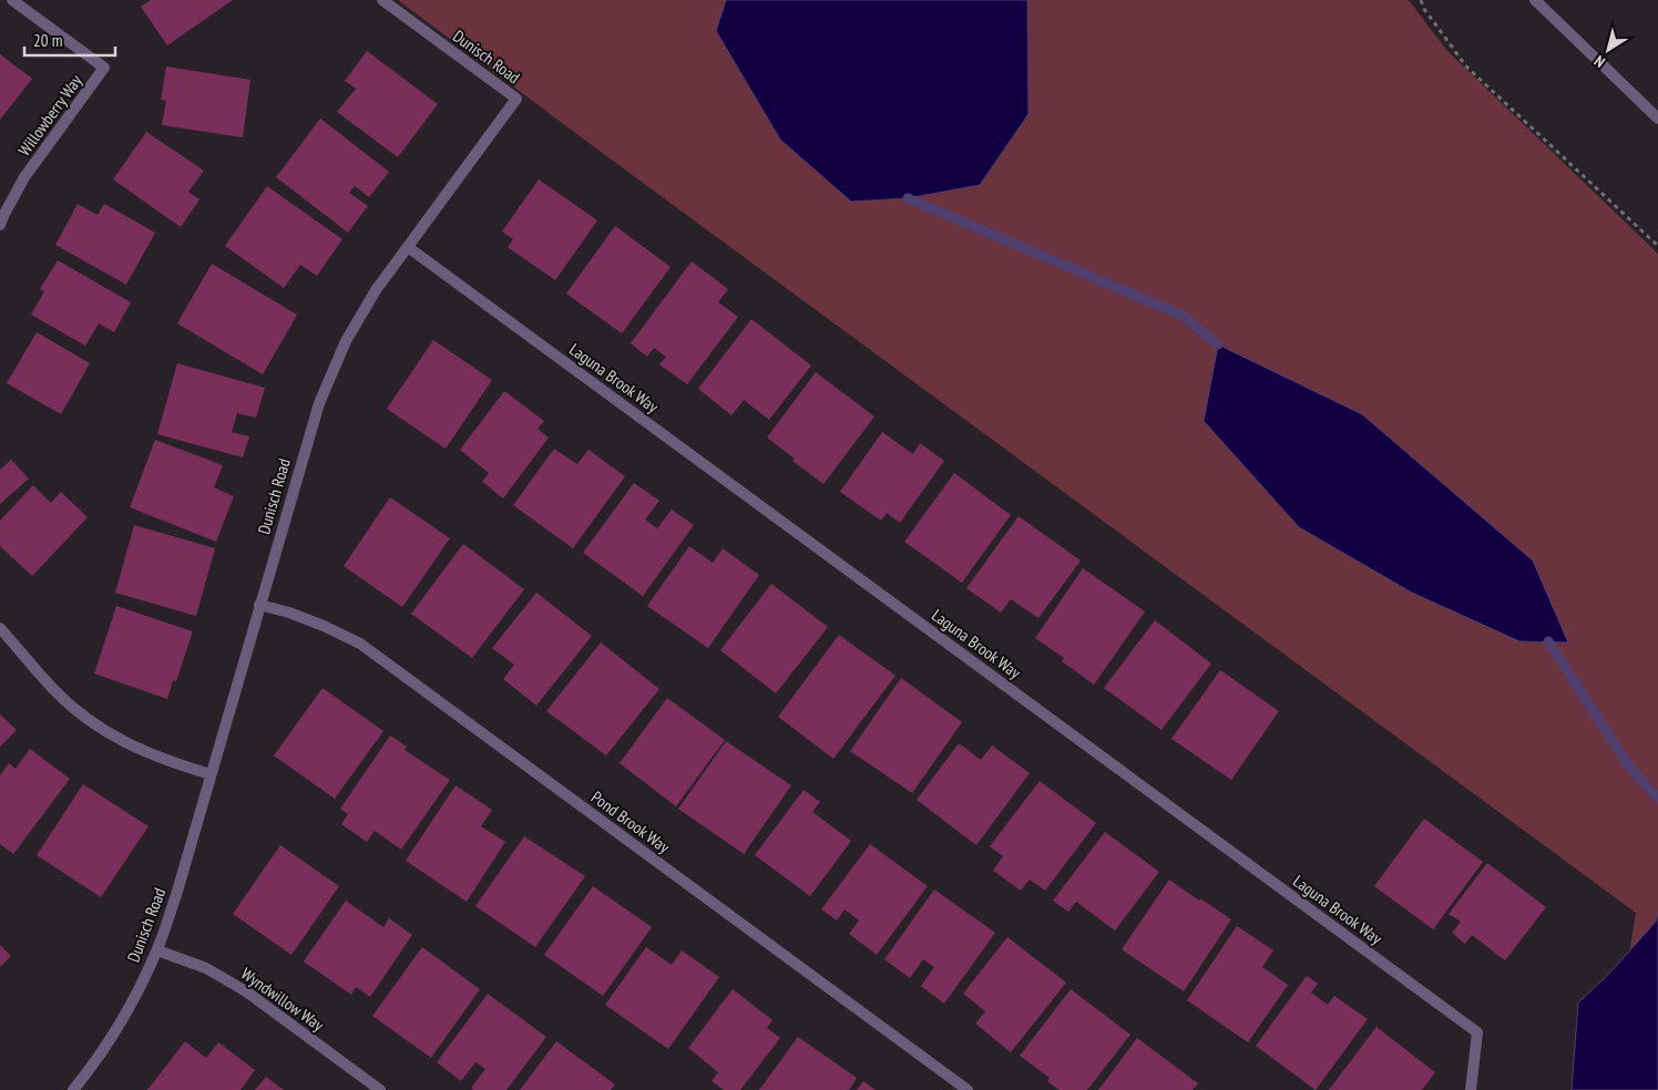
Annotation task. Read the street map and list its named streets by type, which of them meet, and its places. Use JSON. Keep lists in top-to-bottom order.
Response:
{
  "streets": {
    "street": [
      "Dunisch Road",
      "Willowberry Way",
      "Laguna Brook Way",
      "Pond Brook Way",
      "Wyndwillow Way"
    ]
  },
  "crossings": [
    ["Dunisch Road", "Laguna Brook Way"],
    ["Dunisch Road", "Pond Brook Way"],
    ["Dunisch Road", "Wyndwillow Way"]
  ],
  "scale_bar": "20 m",
  "north": "bottom left"
}
